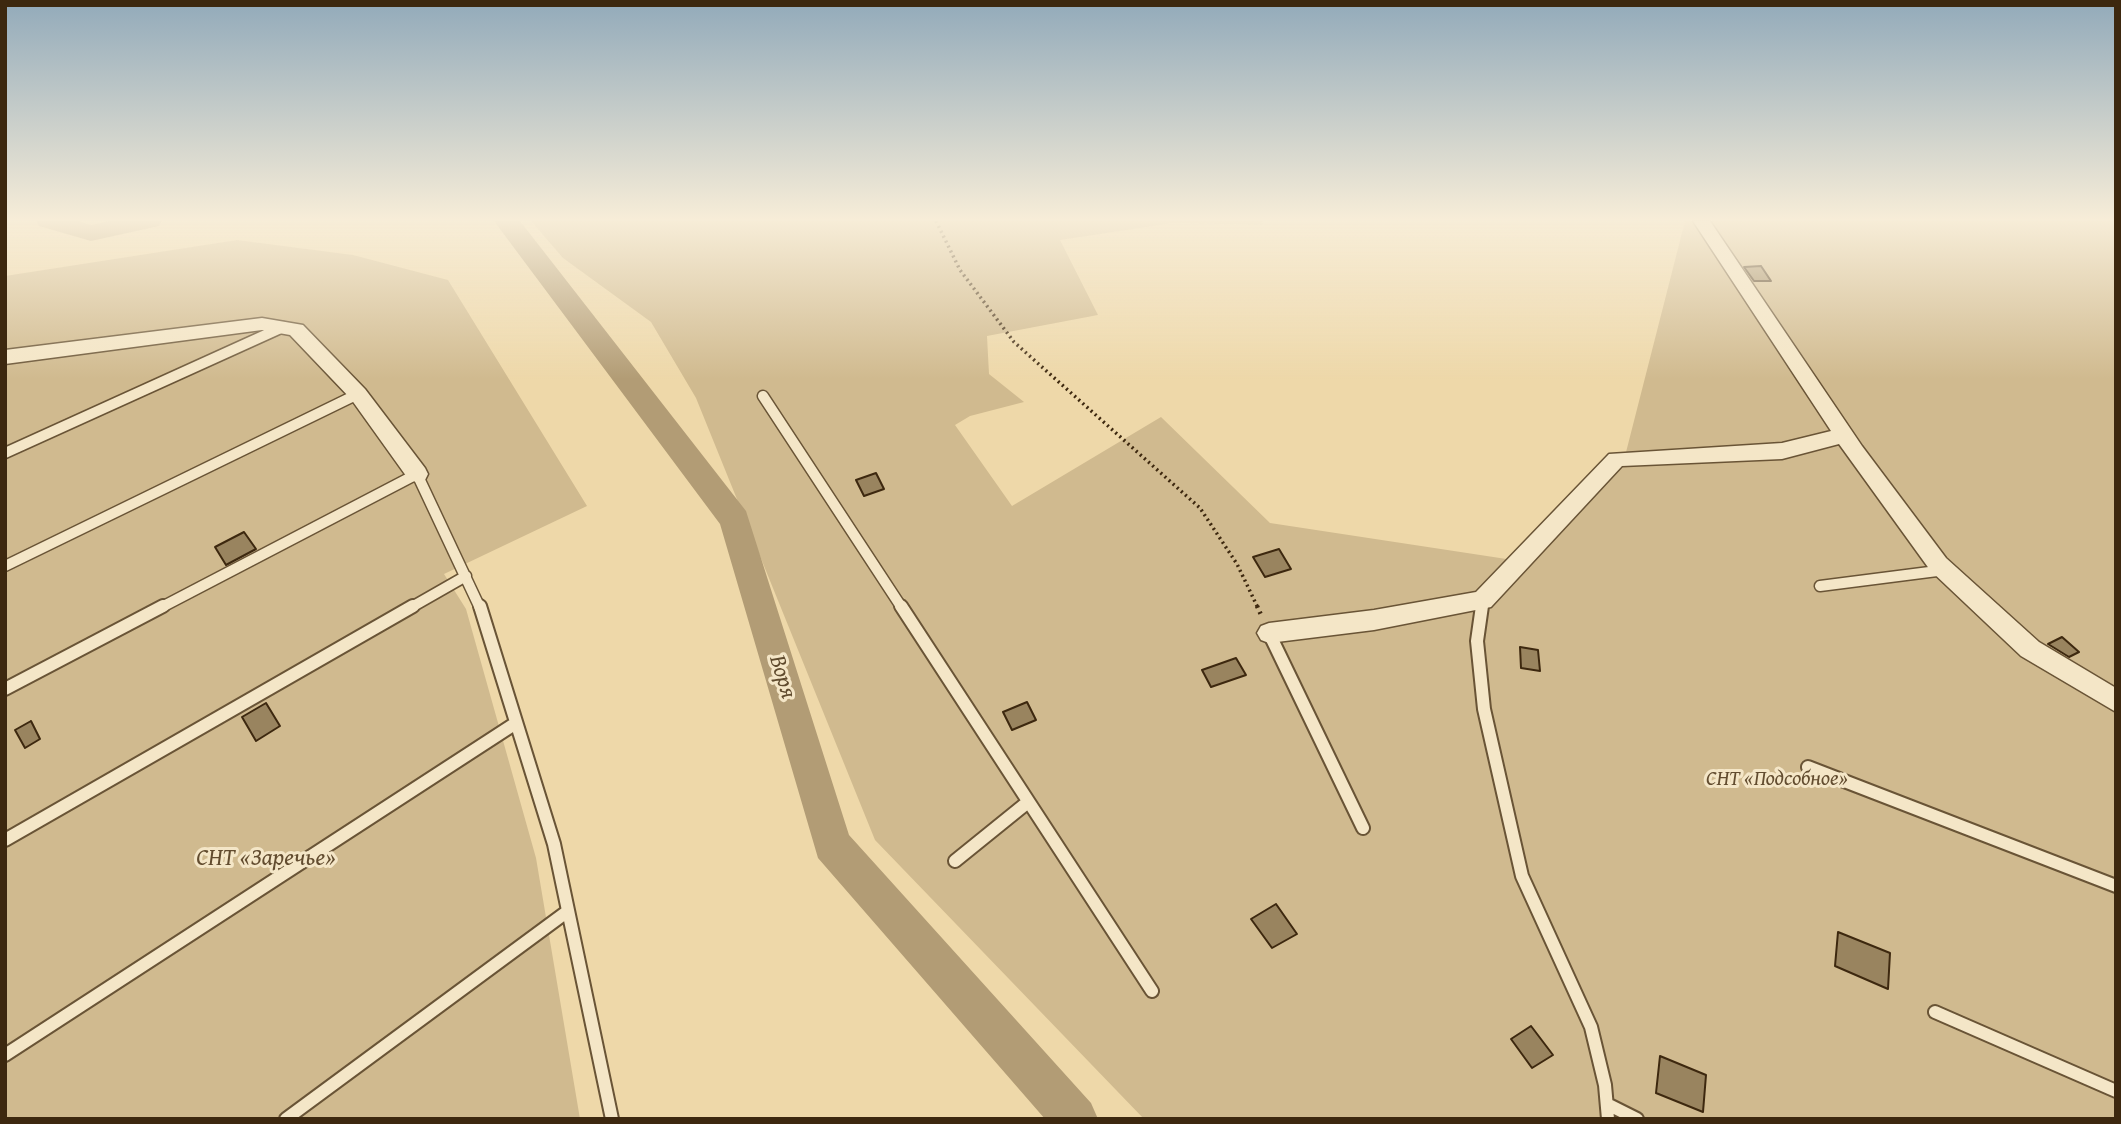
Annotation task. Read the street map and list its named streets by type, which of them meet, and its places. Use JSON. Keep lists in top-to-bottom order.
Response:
{
  "water": ["Воря"],
  "parks": ["СНТ «Подсобное»", "СНТ «Заречье»"]
}
